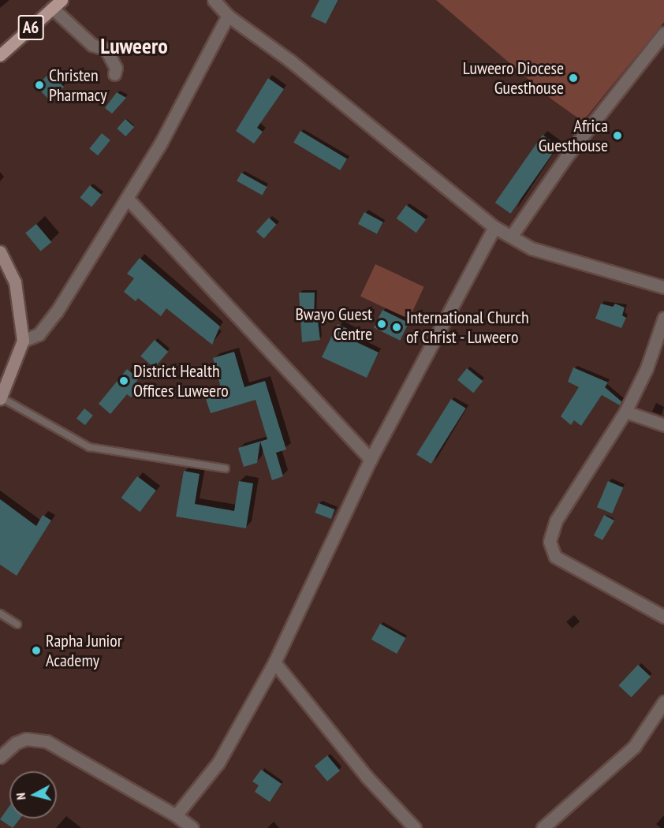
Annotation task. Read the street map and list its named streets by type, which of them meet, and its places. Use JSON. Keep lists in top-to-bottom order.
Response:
{
  "streets": {
    "main road": ["A6"]
  },
  "districts": ["Luweero"],
  "places": [
    "Luweero Diocese Guesthouse",
    "Christen Pharmacy",
    "Africa Guesthouse",
    "Bwayo Guest Centre",
    "International Church of Christ - Luweero",
    "District Health Offices Luweero",
    "Rapha Junior Academy"
  ],
  "north": "left"
}
